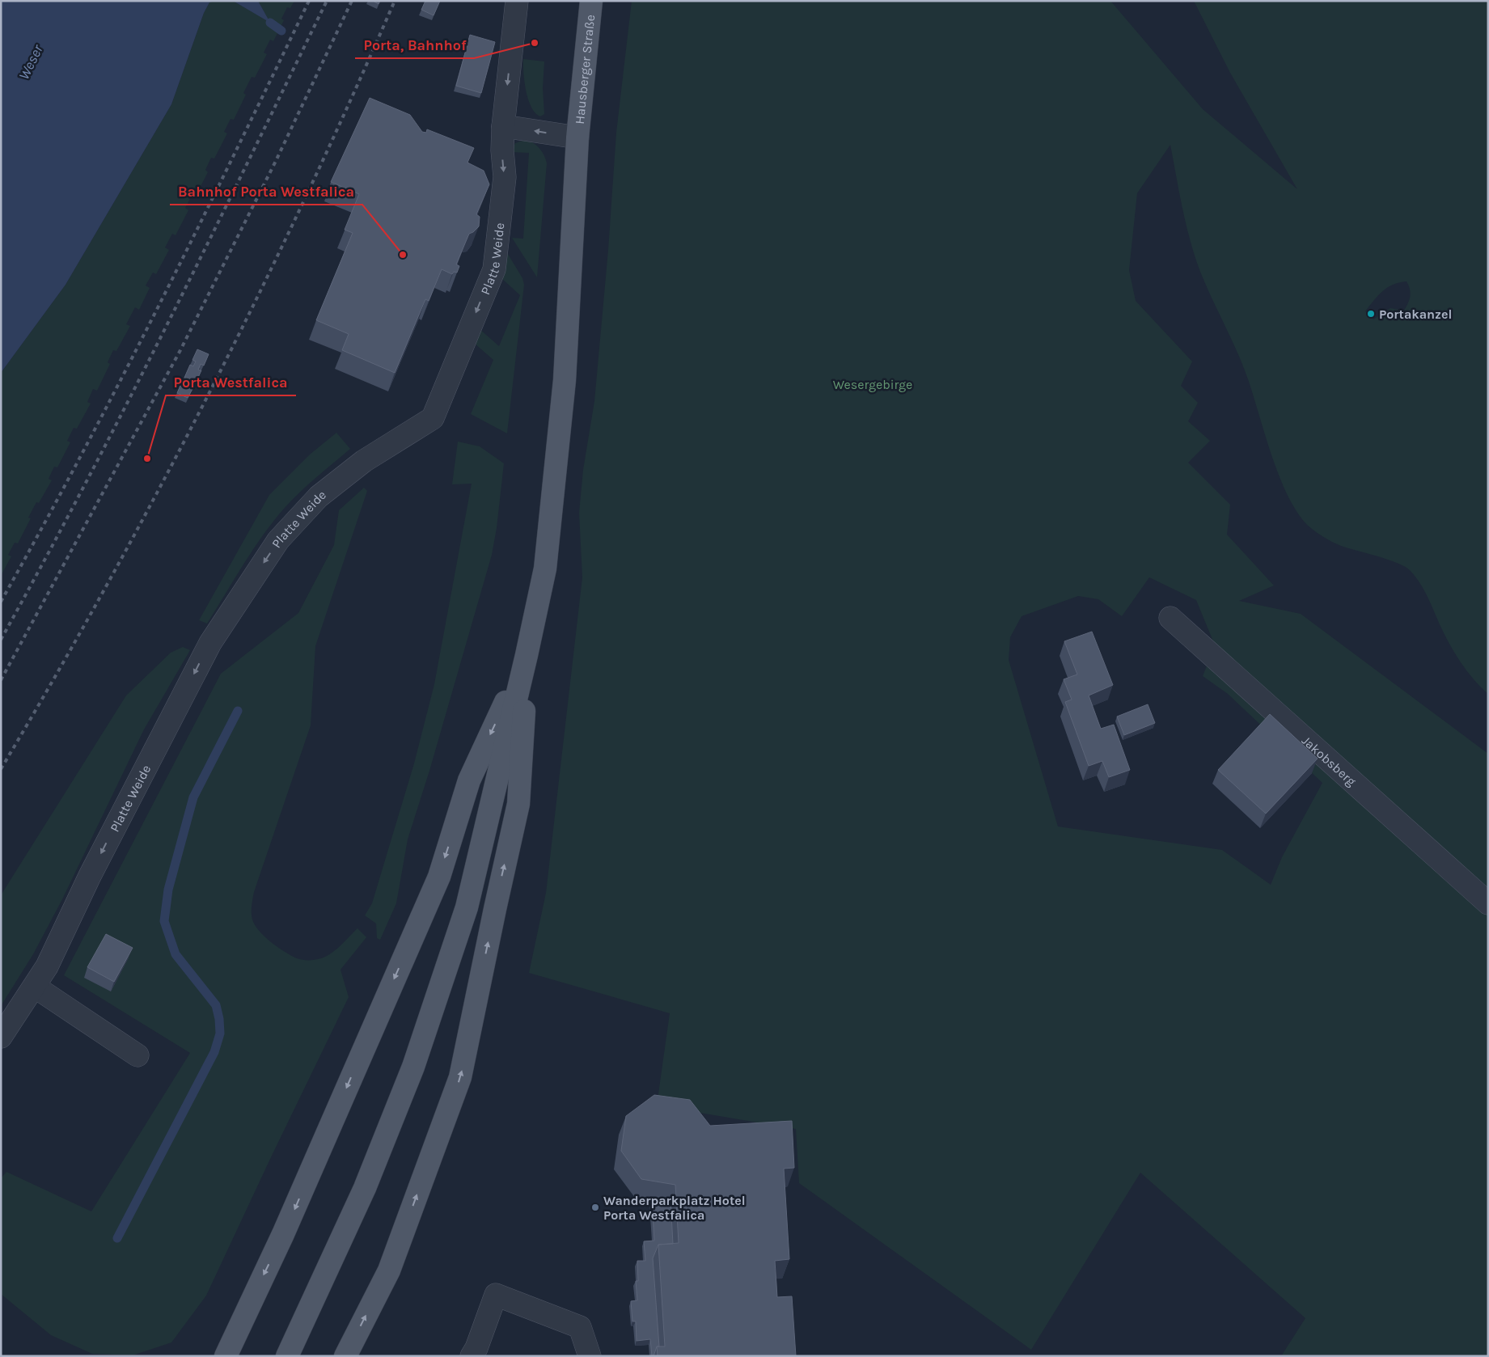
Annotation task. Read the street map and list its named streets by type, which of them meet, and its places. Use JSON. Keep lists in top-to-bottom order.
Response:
{
  "streets": {
    "main road": ["Hausberger Straße"],
    "street": ["Platte Weide", "Jakobsberg"]
  },
  "one_way": ["Platte Weide"],
  "water": ["Weser"],
  "parks": ["Wesergebirge"],
  "places": [
    "Porta, Bahnhof",
    "Bahnhof Porta Westfalica",
    "Portakanzel",
    "Porta Westfalica",
    "Wanderparkplatz Hotel Porta Westfalica"
  ]
}
